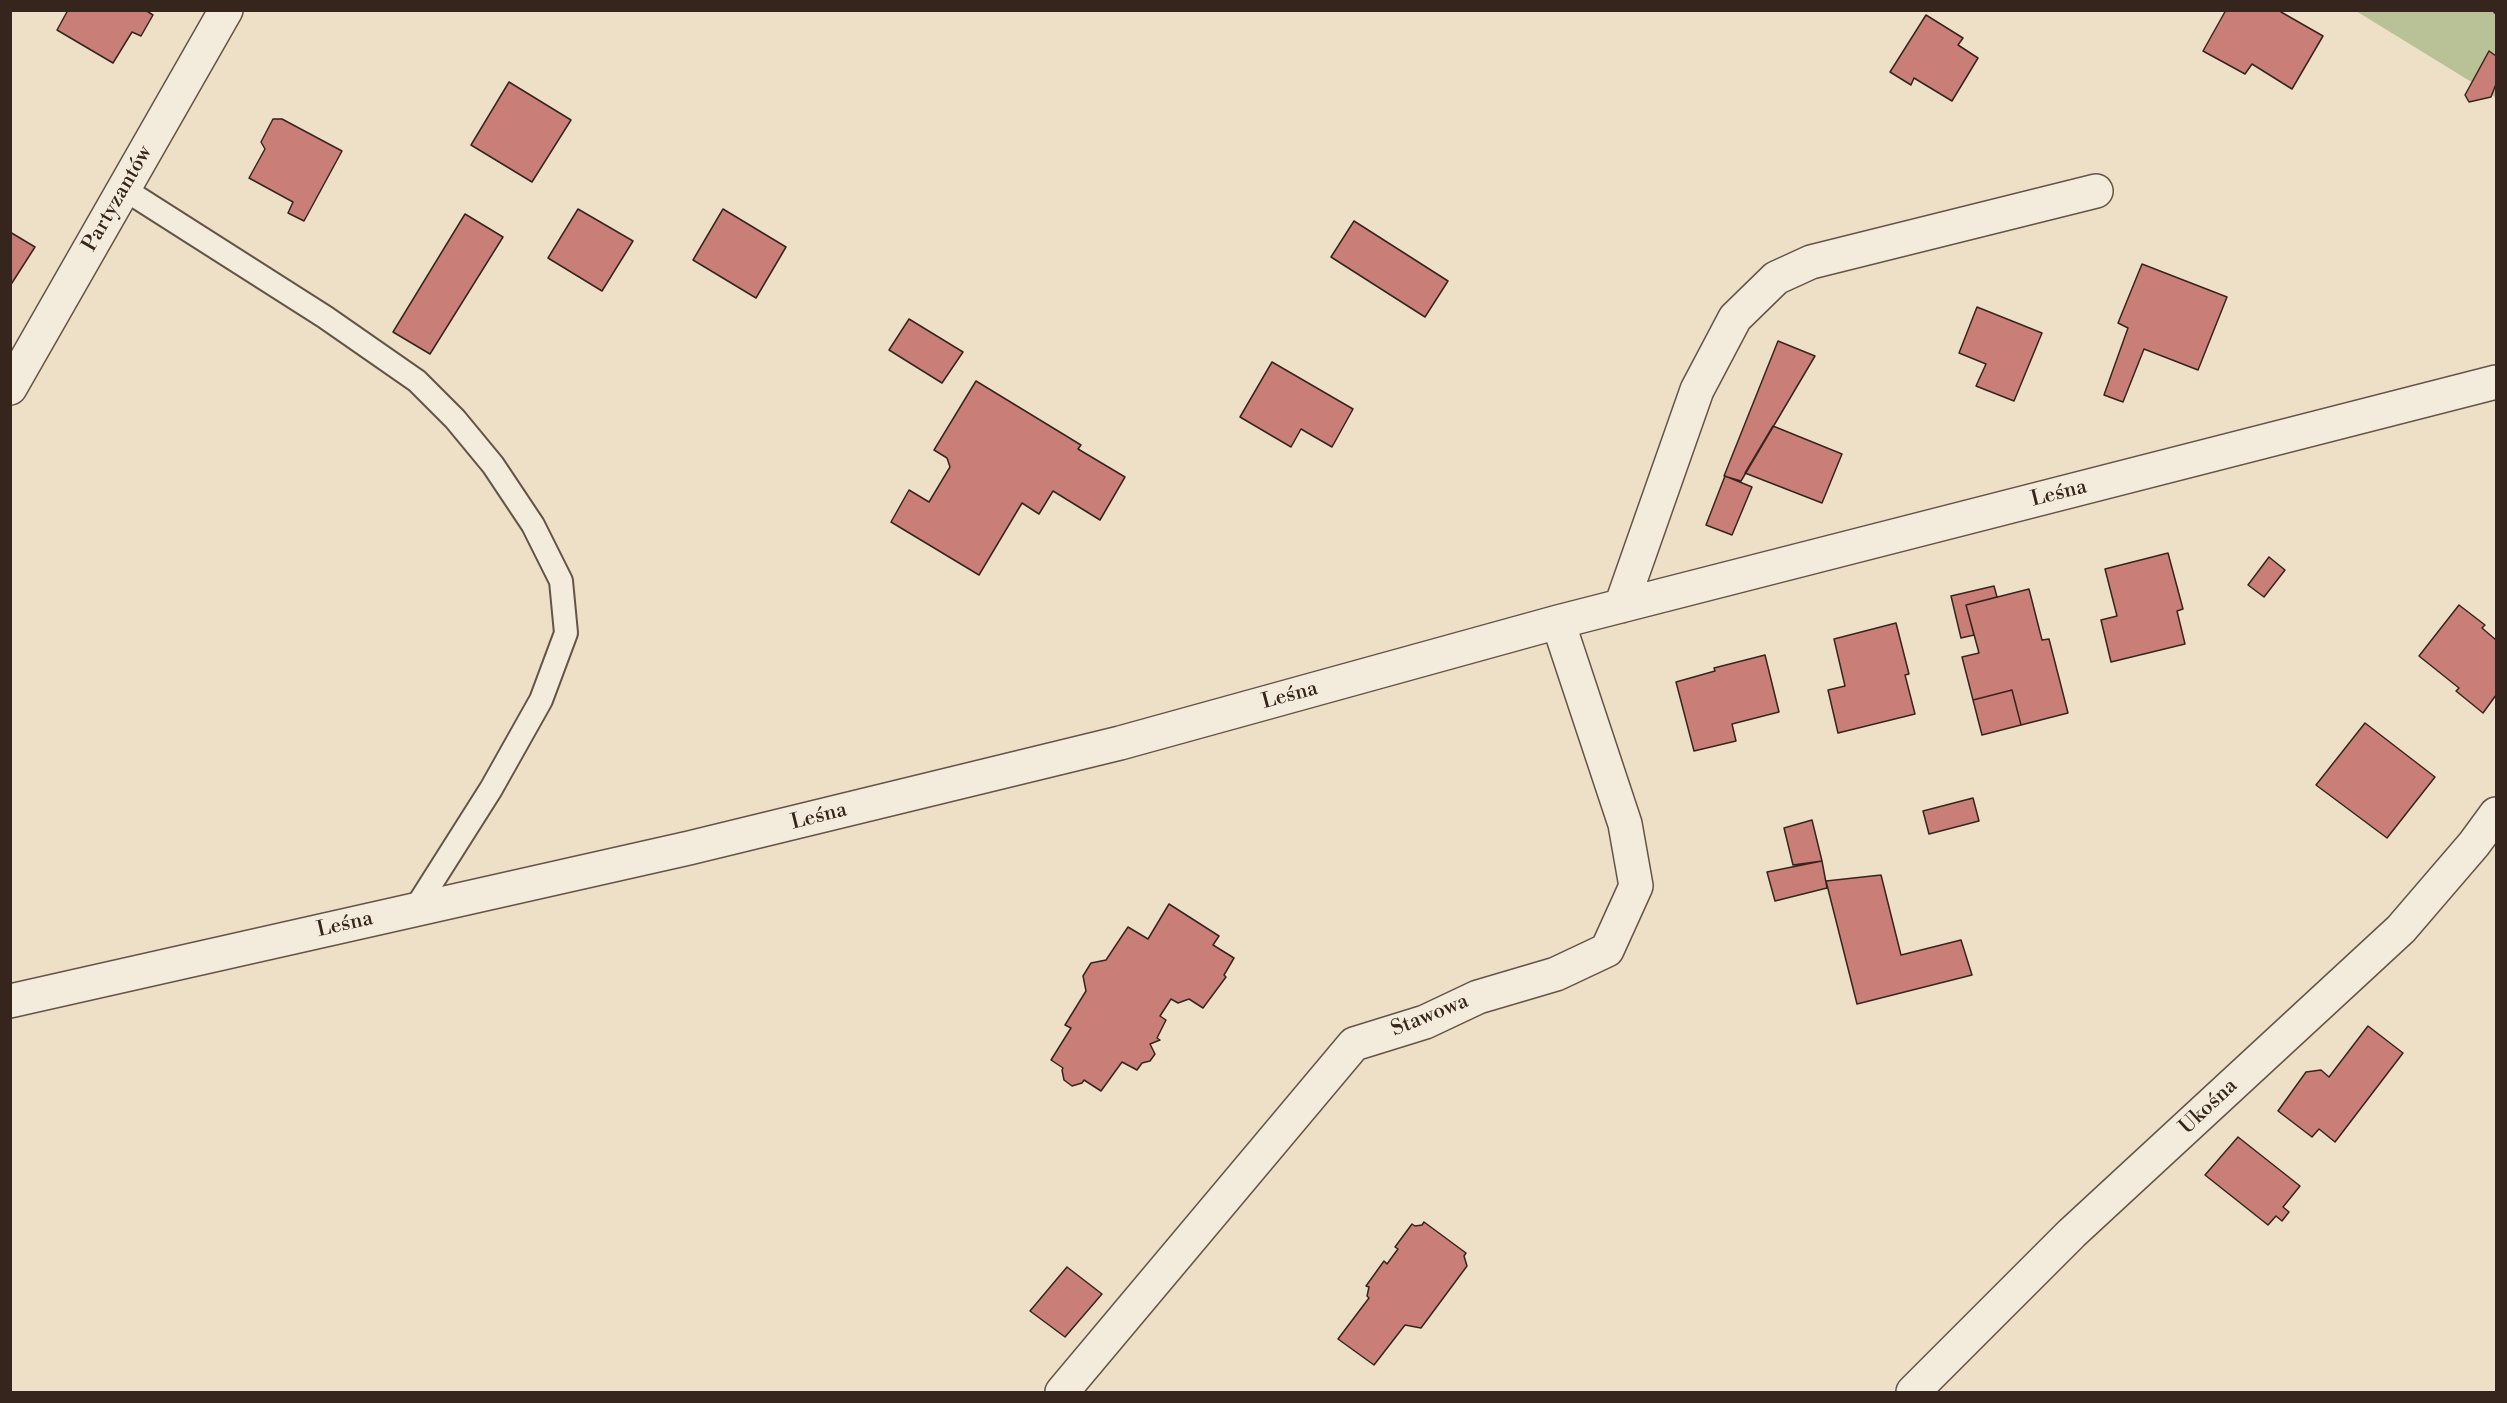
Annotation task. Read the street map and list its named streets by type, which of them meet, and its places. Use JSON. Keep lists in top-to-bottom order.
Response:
{
  "streets": {
    "street": [
      "Partyzantów",
      "Leśna",
      "Stawowa",
      "Ukośna"
    ]
  },
  "crossings": [
    ["Leśna", "Stawowa"]
  ]
}
